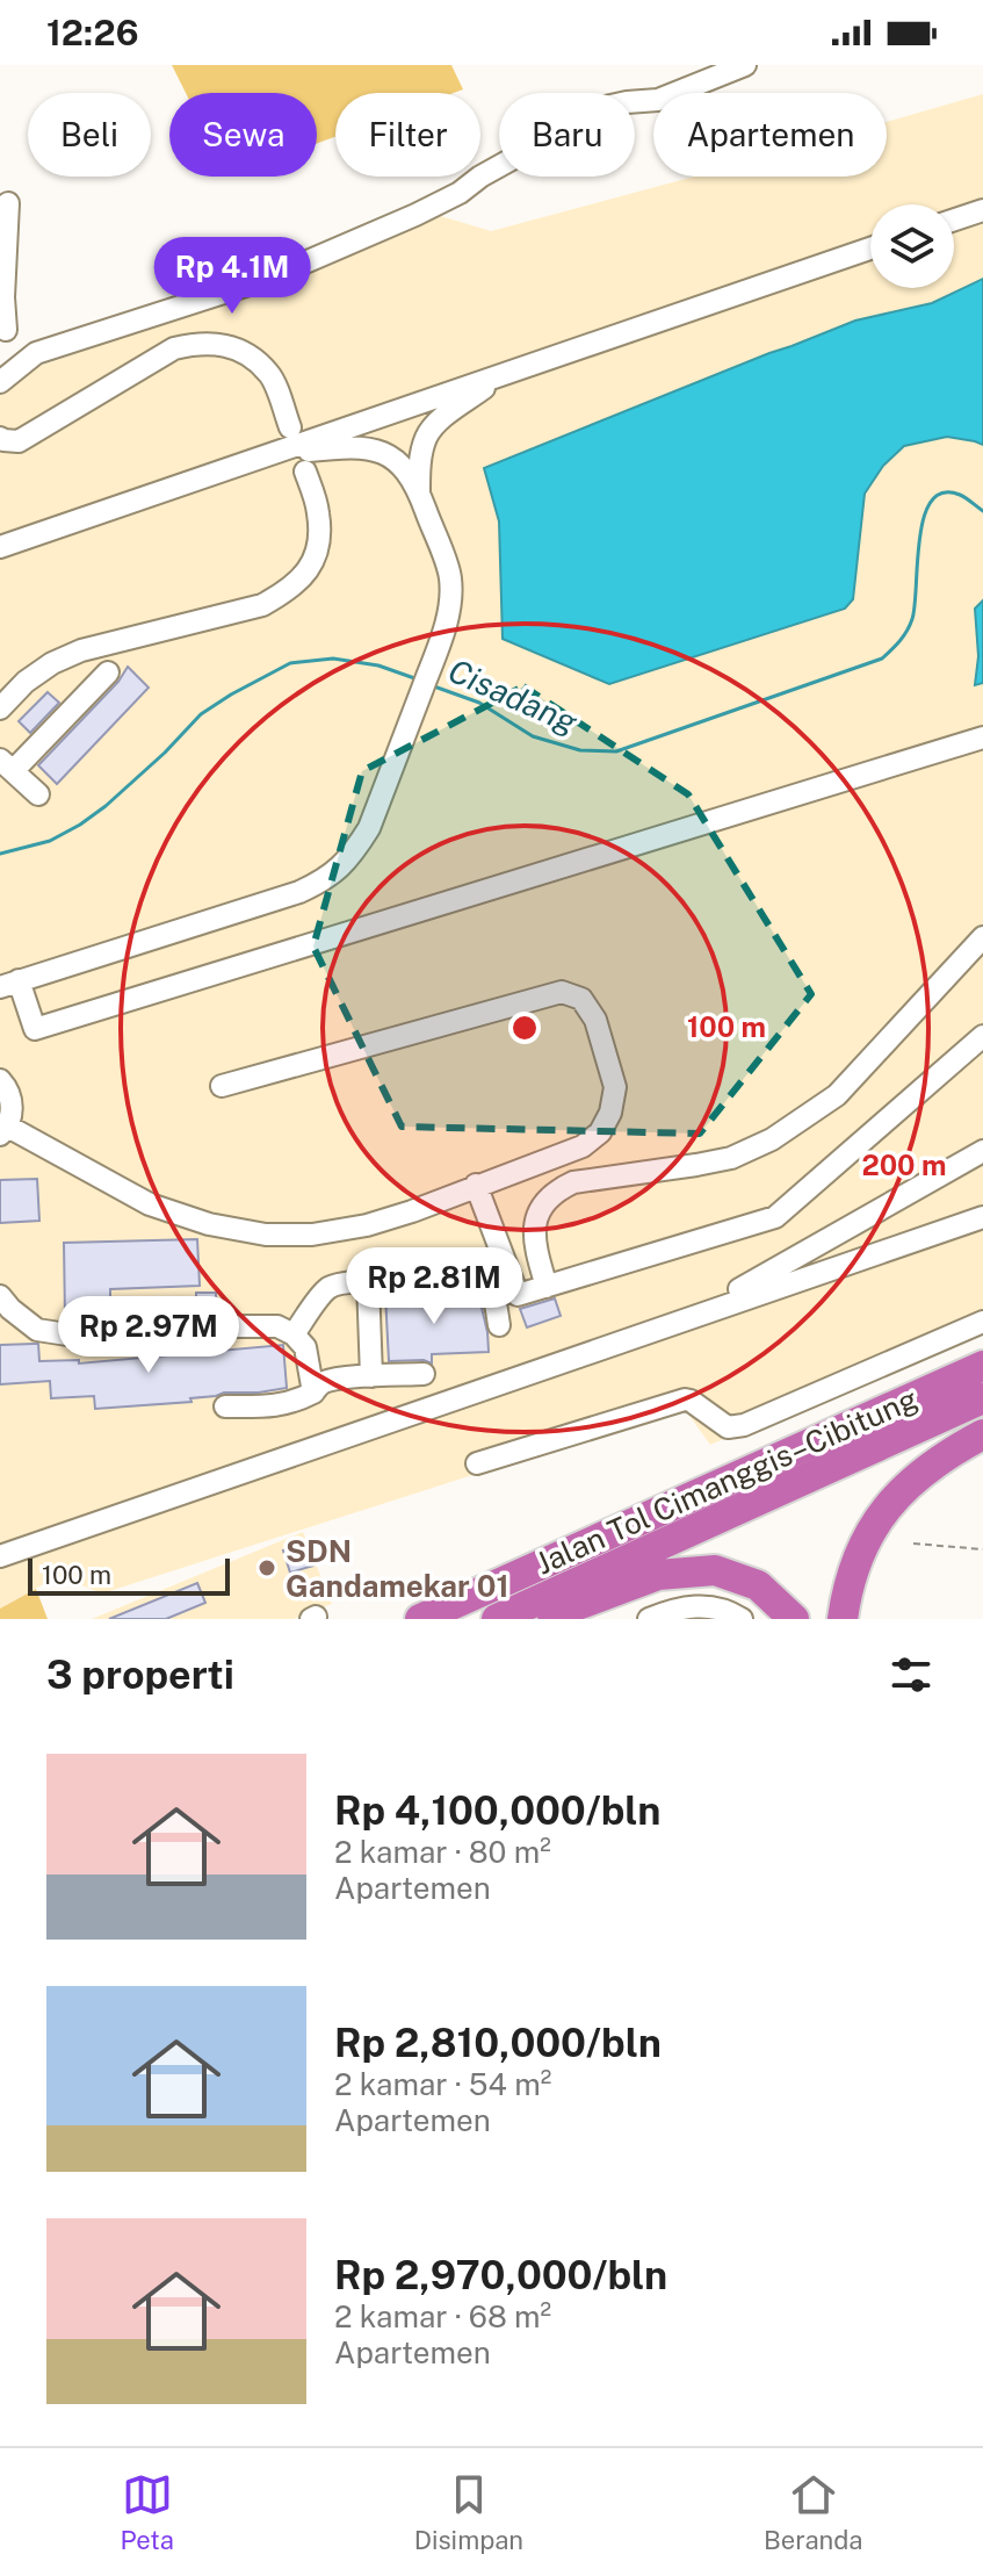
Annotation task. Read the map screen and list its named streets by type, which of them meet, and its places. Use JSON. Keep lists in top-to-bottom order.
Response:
{
  "streets": {
    "highway": ["Jalan Tol Cimanggis–Cibitung"]
  },
  "water": ["Cisadang"],
  "places": ["SDN Gandamekar 01"],
  "scale_bar": "100 m",
  "page": {
    "status": "12:26",
    "chip": [
      "Beli",
      "Sewa",
      "Filter",
      "Baru",
      "Apartemen"
    ],
    "price": ["Rp 4.1M", "Rp 2.81M", "Rp 2.97M"],
    "scale": "100 m",
    "heading": "3 properti",
    "list": [
      {
        "name": "Rp 4,100,000/bln",
        "note": "2 kamar · 80 m² · Apartemen"
      },
      {
        "name": "Rp 2,810,000/bln",
        "note": "2 kamar · 54 m² · Apartemen"
      },
      {
        "name": "Rp 2,970,000/bln",
        "note": "2 kamar · 68 m² · Apartemen"
      }
    ],
    "tabs": ["Peta", "Disimpan", "Beranda"]
  },
  "rings": ["100 m", "200 m"]
}
